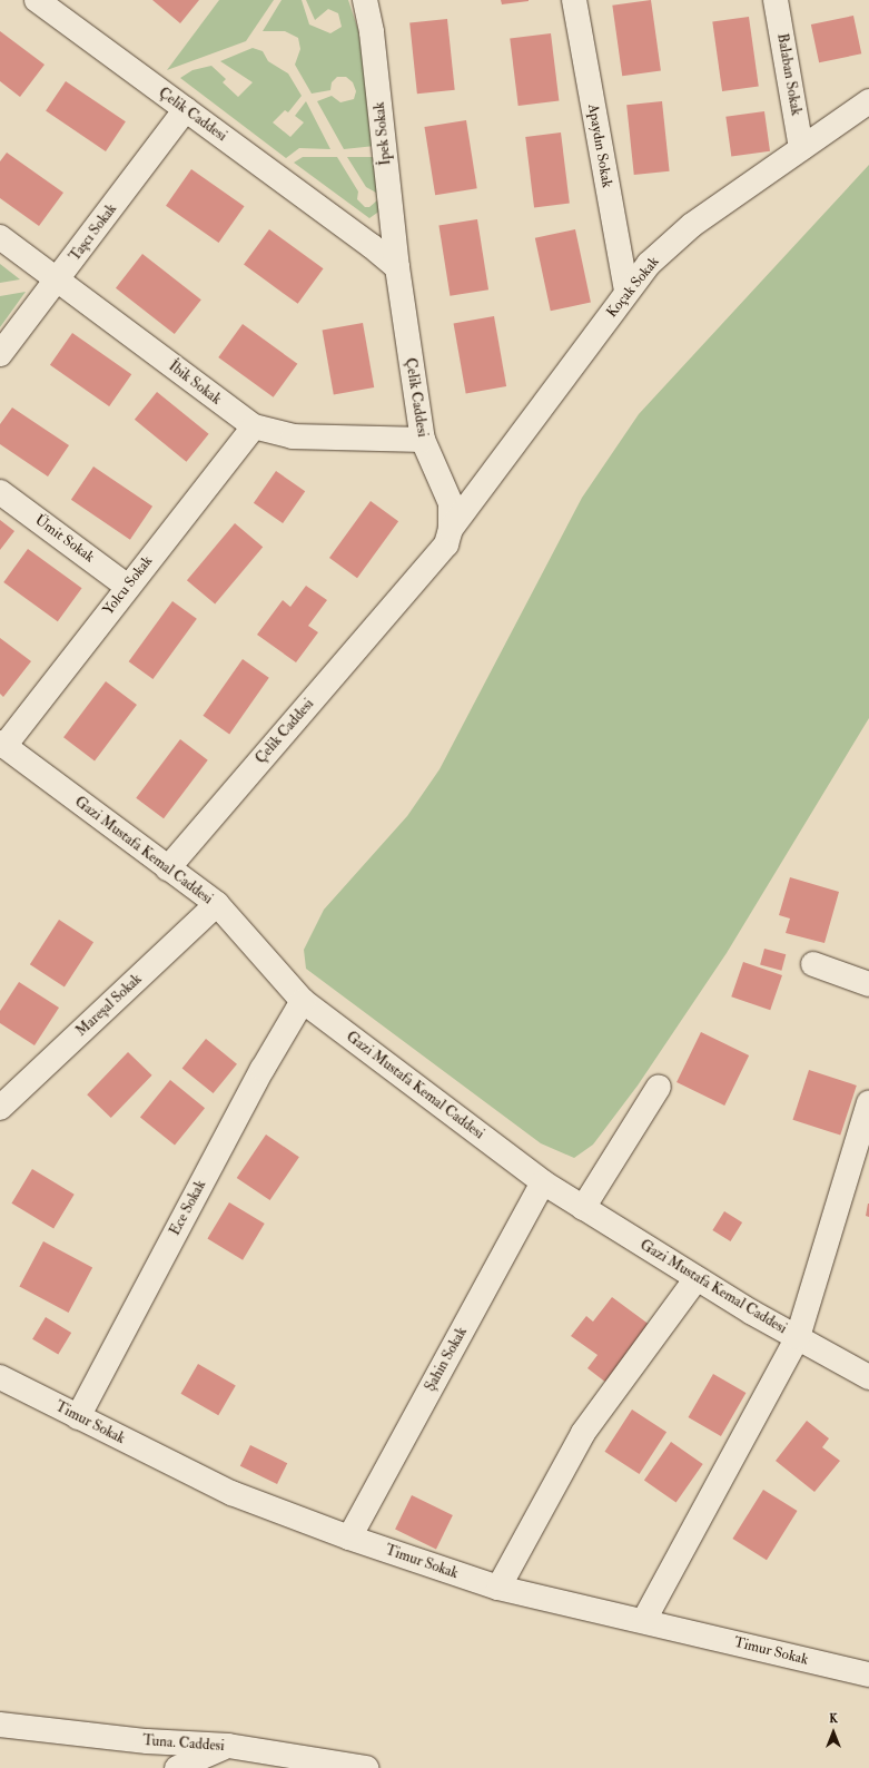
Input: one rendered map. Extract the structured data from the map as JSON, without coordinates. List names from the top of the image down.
{
  "streets": {
    "street": [
      "Balaban Sokak",
      "Çelik Caddesi",
      "İpek Sokak",
      "Apaydın Sokak",
      "Taşcı Sokak",
      "Koçak Sokak",
      "İbik Sokak",
      "Ümit Sokak",
      "Yolcu Sokak",
      "Gazi Mustafa Kemal Caddesi",
      "Mareşal Sokak",
      "Ece Sokak",
      "Şahin Sokak",
      "Timur Sokak",
      "Tuna. Caddesi"
    ]
  },
  "crossings": [
    ["Balaban Sokak", "Koçak Sokak"],
    ["Çelik Caddesi", "İpek Sokak"],
    ["Çelik Caddesi", "Taşcı Sokak"],
    ["Çelik Caddesi", "Koçak Sokak"],
    ["Çelik Caddesi", "İbik Sokak"],
    ["Çelik Caddesi", "Gazi Mustafa Kemal Caddesi"],
    ["Apaydın Sokak", "Koçak Sokak"],
    ["Taşcı Sokak", "İbik Sokak"],
    ["İbik Sokak", "Yolcu Sokak"],
    ["Ümit Sokak", "Yolcu Sokak"],
    ["Yolcu Sokak", "Gazi Mustafa Kemal Caddesi"],
    ["Gazi Mustafa Kemal Caddesi", "Mareşal Sokak"],
    ["Gazi Mustafa Kemal Caddesi", "Ece Sokak"],
    ["Gazi Mustafa Kemal Caddesi", "Şahin Sokak"],
    ["Ece Sokak", "Timur Sokak"],
    ["Şahin Sokak", "Timur Sokak"]
  ],
  "north": "top"
}
